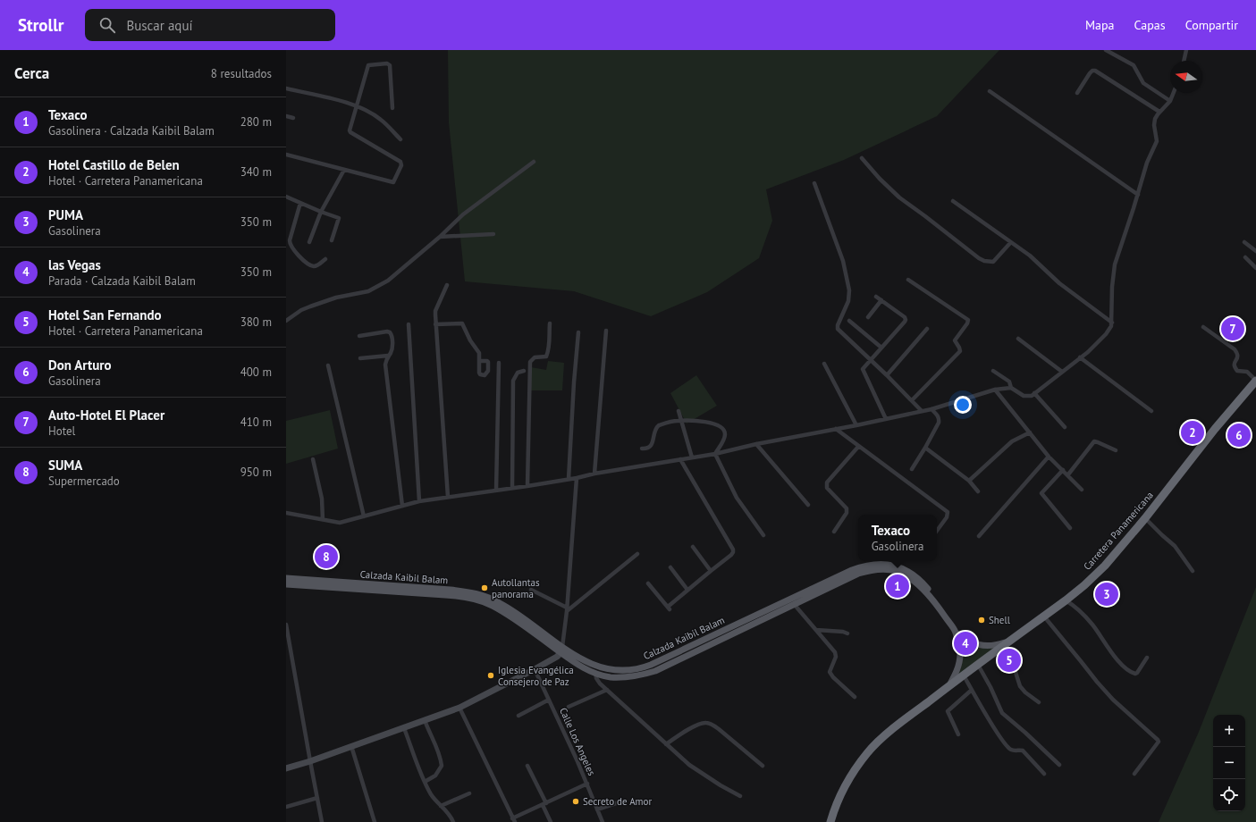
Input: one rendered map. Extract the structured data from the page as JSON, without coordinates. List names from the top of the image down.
{
  "streets": {
    "highway": ["Carretera Panamericana"],
    "main road": ["Calzada Kaibil Balam"],
    "street": ["Calle Los Angeles"]
  },
  "crossings": [
    ["Carretera Panamericana", "Calzada Kaibil Balam"]
  ],
  "places": [
    "Autollantas panorama",
    "Shell",
    "Iglesia Evangélica Consejero de Paz",
    "Secreto de Amor"
  ],
  "north": "left",
  "page": {
    "header": "Strollr",
    "search": "Buscar aquí",
    "nav": ["Mapa", "Capas", "Compartir"],
    "heading": ["Cerca", "8 resultados"],
    "list": [
      {
        "mark": "1",
        "name": "Texaco",
        "note": "Gasolinera · Calzada Kaibil Balam",
        "value": "280 m"
      },
      {
        "mark": "2",
        "name": "Hotel Castillo de Belen",
        "note": "Hotel · Carretera Panamericana",
        "value": "340 m"
      },
      {
        "mark": "3",
        "name": "PUMA",
        "note": "Gasolinera",
        "value": "350 m"
      },
      {
        "mark": "4",
        "name": "las Vegas",
        "note": "Parada · Calzada Kaibil Balam",
        "value": "350 m"
      },
      {
        "mark": "5",
        "name": "Hotel San Fernando",
        "note": "Hotel · Carretera Panamericana",
        "value": "380 m"
      },
      {
        "mark": "6",
        "name": "Don Arturo",
        "note": "Gasolinera",
        "value": "400 m"
      },
      {
        "mark": "7",
        "name": "Auto-Hotel El Placer",
        "note": "Hotel",
        "value": "410 m"
      },
      {
        "mark": "8",
        "name": "SUMA",
        "note": "Supermercado",
        "value": "950 m"
      }
    ],
    "pins": [
      "7",
      "2",
      "6",
      "8",
      "1",
      "3",
      "4",
      "5"
    ],
    "popup": ["Texaco", "Gasolinera"],
    "map_buttons": ["+", "−"]
  }
}
